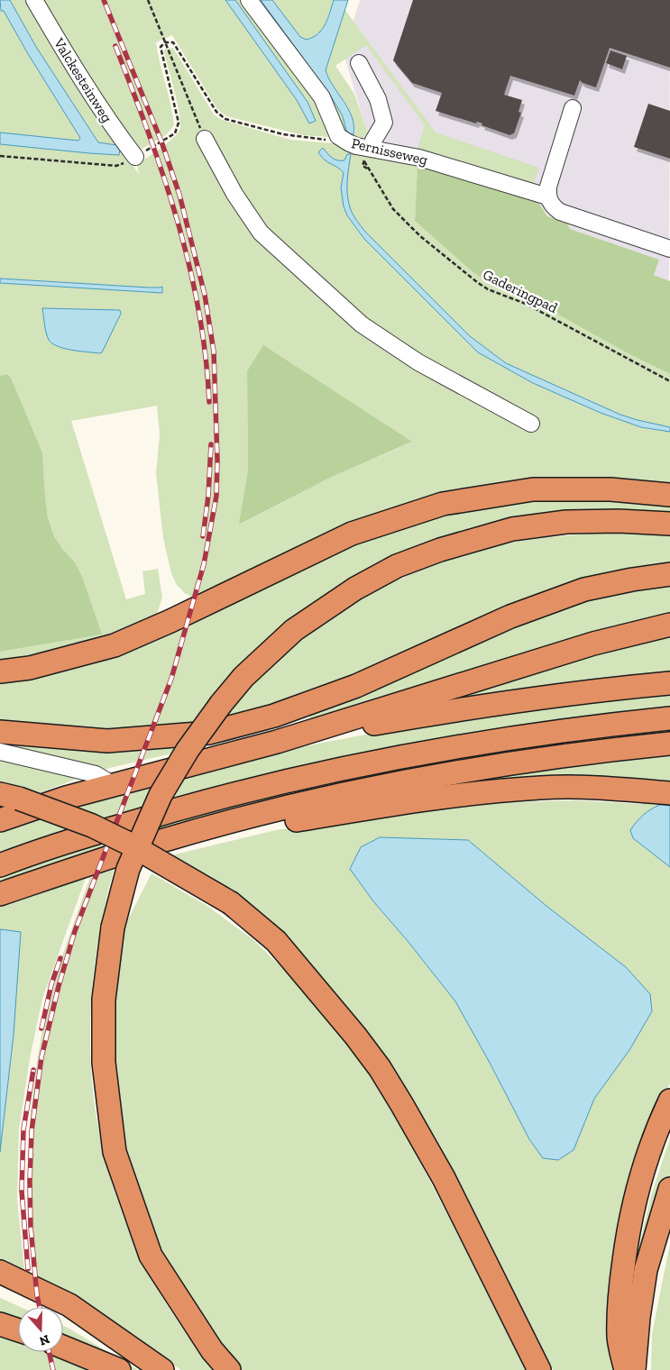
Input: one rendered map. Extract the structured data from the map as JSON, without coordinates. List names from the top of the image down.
{
  "streets": {
    "street": ["Valckesteinweg", "Pernisseweg"],
    "path": ["Gaderingpad"]
  },
  "crossings": [
    ["Pernisseweg", "Gaderingpad"]
  ],
  "north": "bottom"
}
